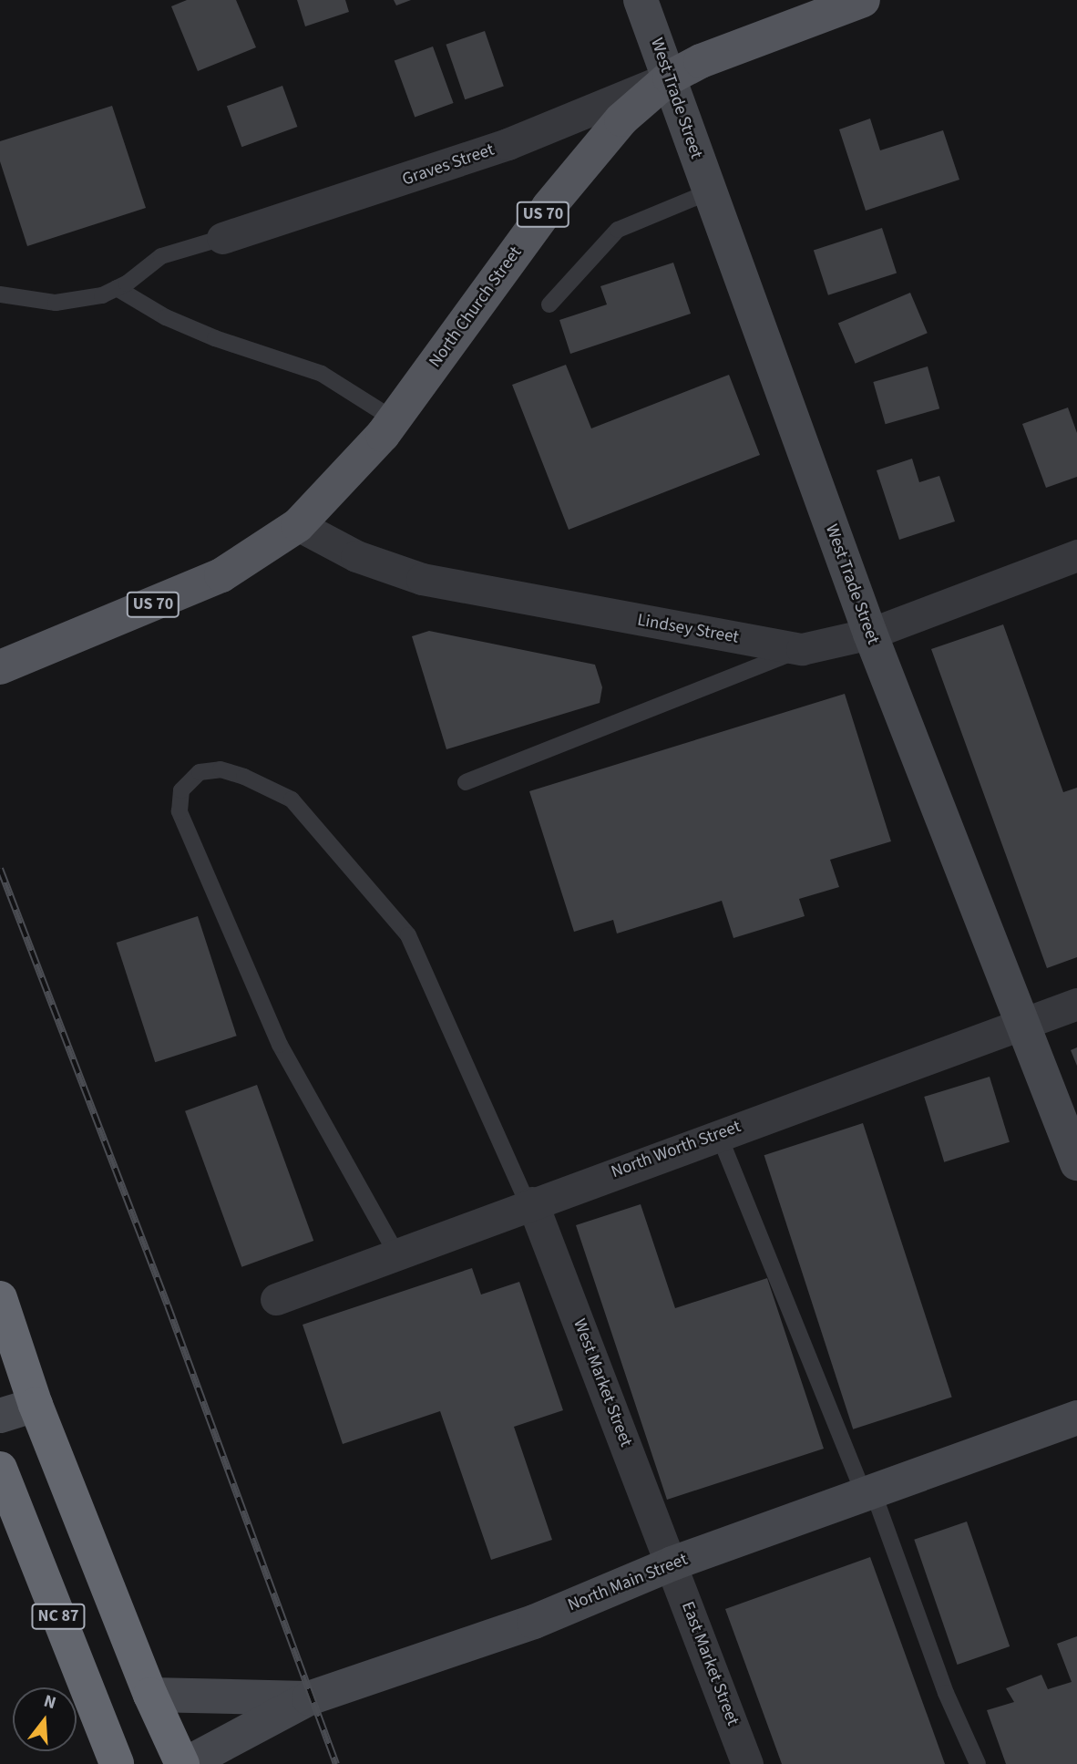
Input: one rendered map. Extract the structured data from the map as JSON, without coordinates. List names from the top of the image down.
{
  "streets": {
    "highway": ["NC 87"],
    "main road": ["US 70", "North Church Street"],
    "street": [
      "West Trade Street",
      "Graves Street",
      "Lindsey Street",
      "North Worth Street",
      "West Market Street",
      "North Main Street",
      "East Market Street"
    ]
  },
  "crossings": [
    ["West Trade Street", "Graves Street"],
    ["West Trade Street", "North Church Street"],
    ["West Trade Street", "Lindsey Street"],
    ["West Trade Street", "North Worth Street"],
    ["Graves Street", "North Church Street"],
    ["US 70", "North Church Street"],
    ["US 70", "Lindsey Street"],
    ["North Church Street", "Lindsey Street"],
    ["North Worth Street", "West Market Street"],
    ["West Market Street", "North Main Street"],
    ["West Market Street", "East Market Street"],
    ["North Main Street", "NC 87"],
    ["North Main Street", "East Market Street"]
  ],
  "north": "top"
}
